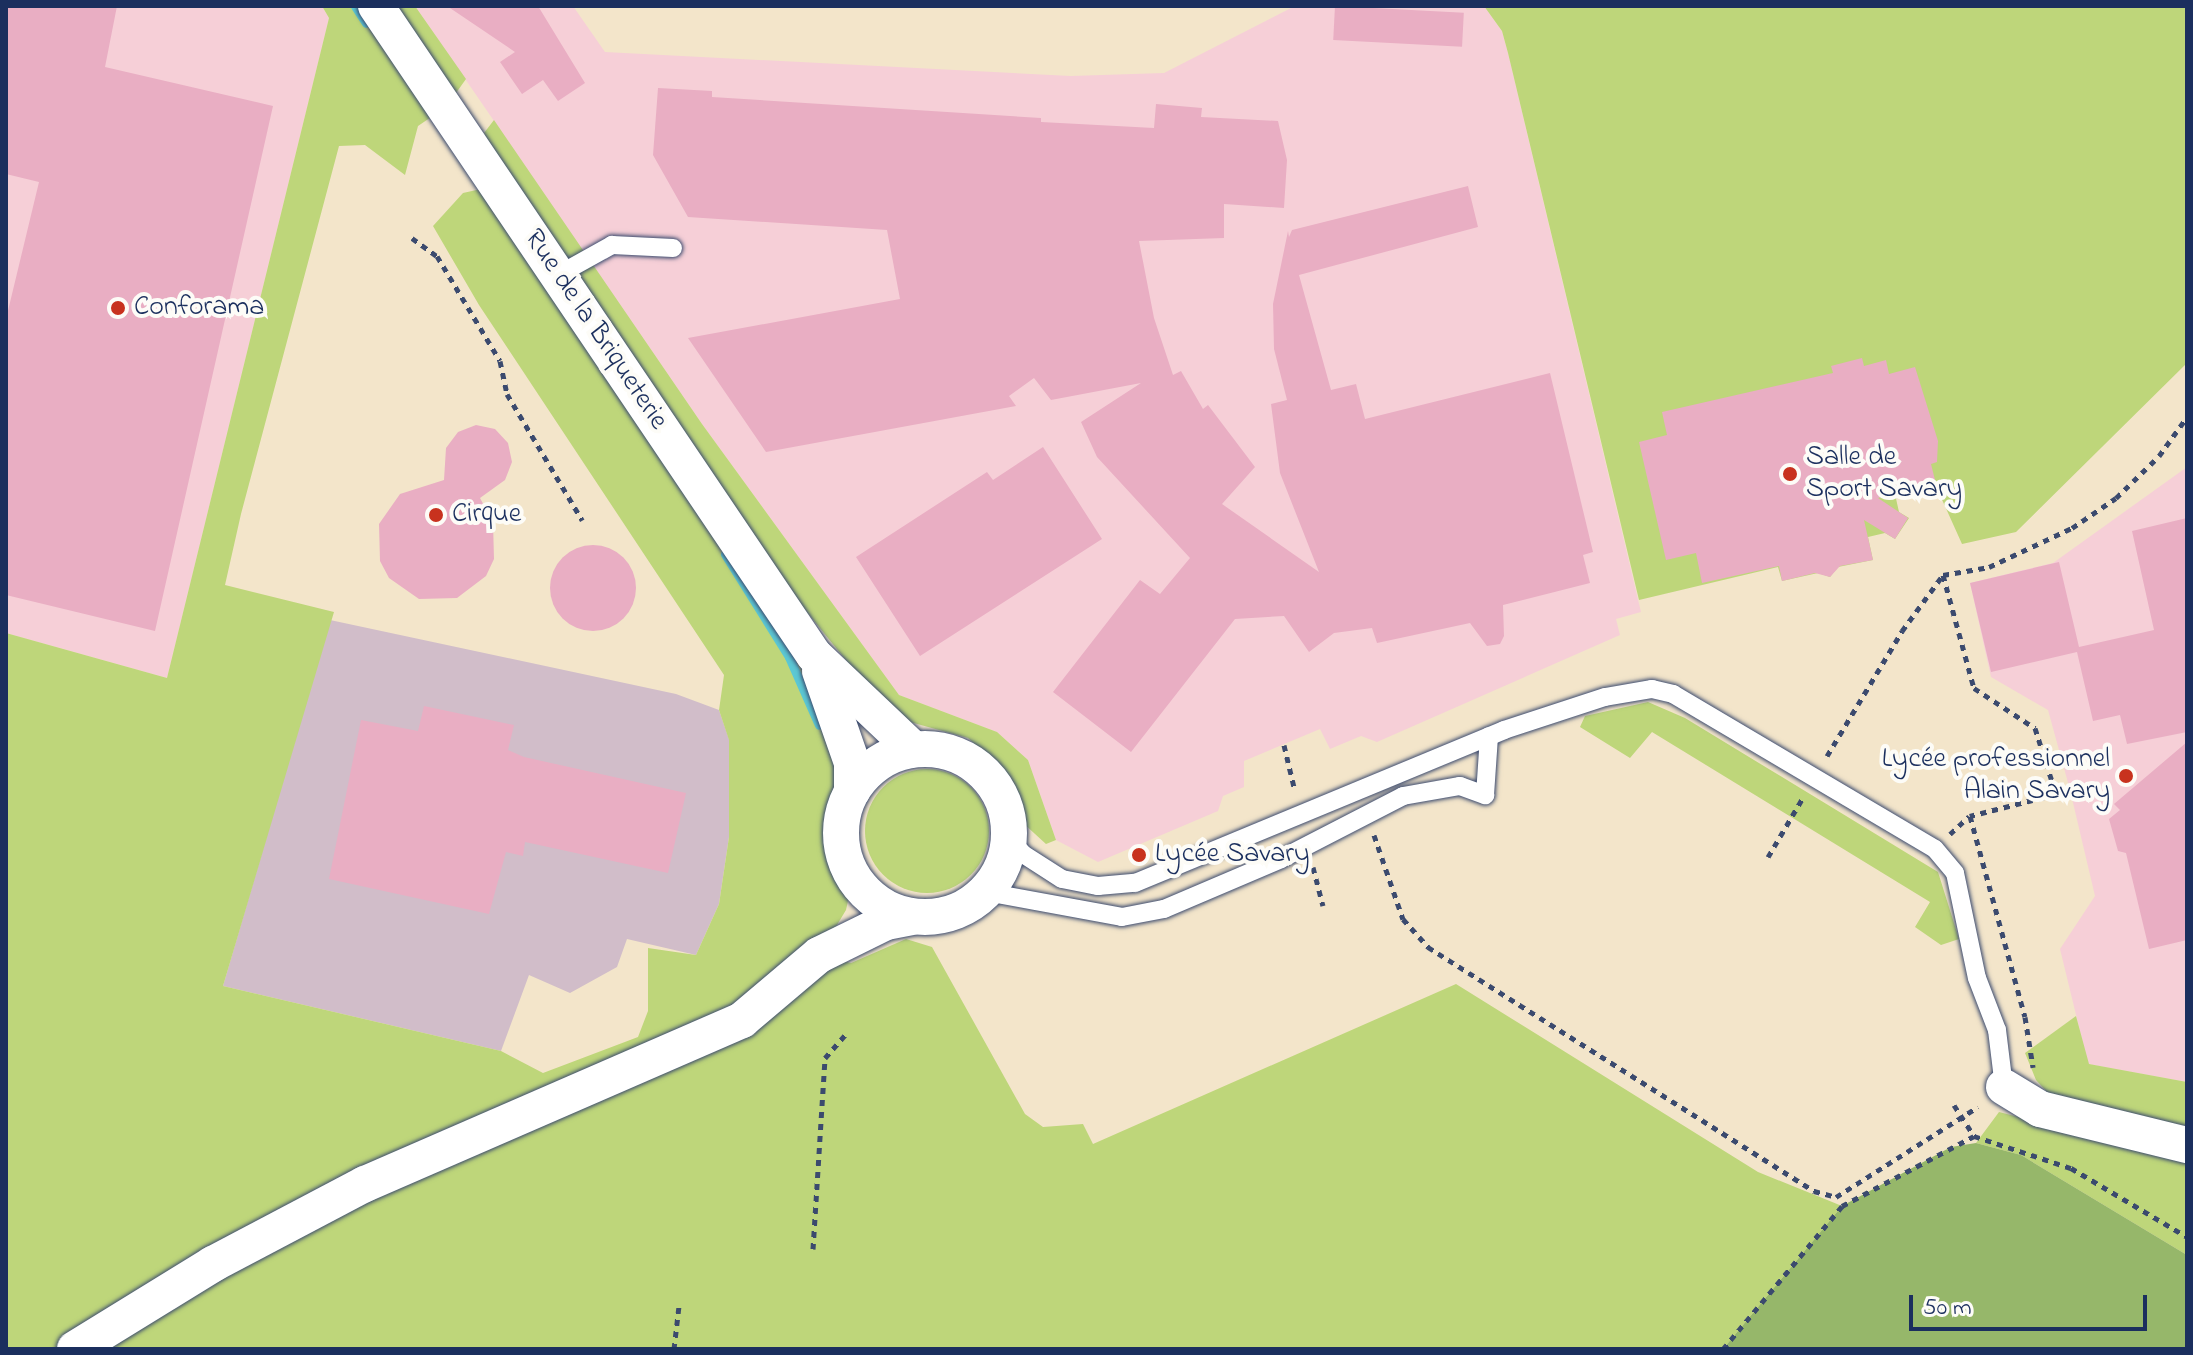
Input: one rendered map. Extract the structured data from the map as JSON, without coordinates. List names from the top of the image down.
{
  "streets": {
    "street": ["Rue de la Briqueterie"]
  },
  "places": [
    "Conforama",
    "Salle de Sport Savary",
    "Cirque",
    "Lycée professionnel Alain Savary",
    "Lycée Savary"
  ],
  "scale_bar": "50 m"
}
